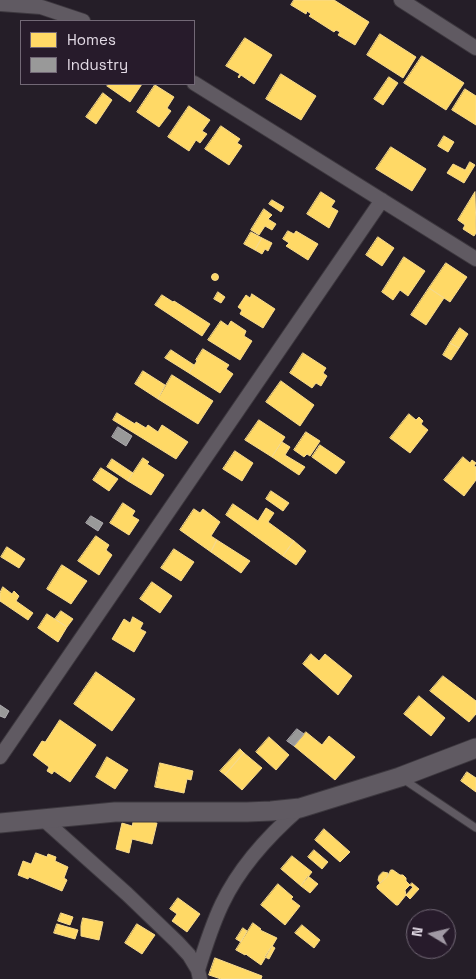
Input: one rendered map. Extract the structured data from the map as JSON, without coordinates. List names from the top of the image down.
{
  "legend": ["Homes", "Industry"],
  "north": "left"
}
